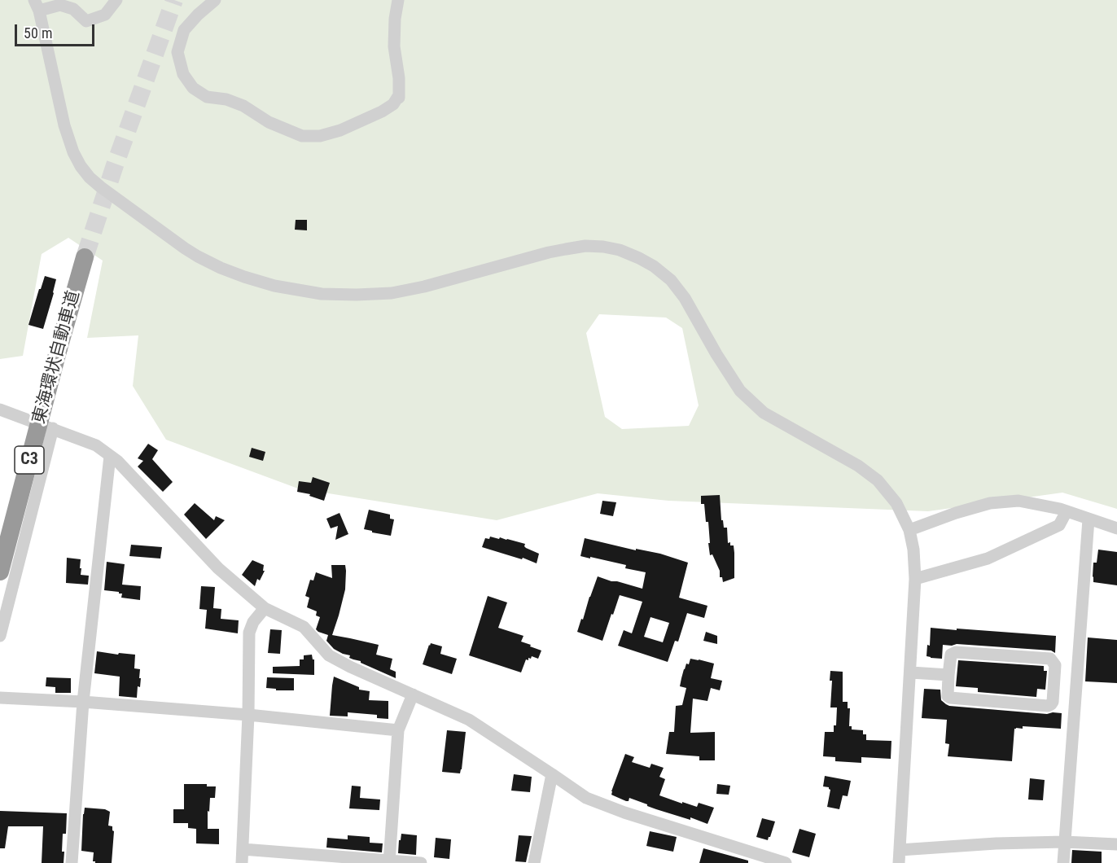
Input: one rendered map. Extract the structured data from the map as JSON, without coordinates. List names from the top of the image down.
{
  "streets": {
    "highway": ["東海環状自動車道", "C3"]
  },
  "scale_bar": "50 m"
}
